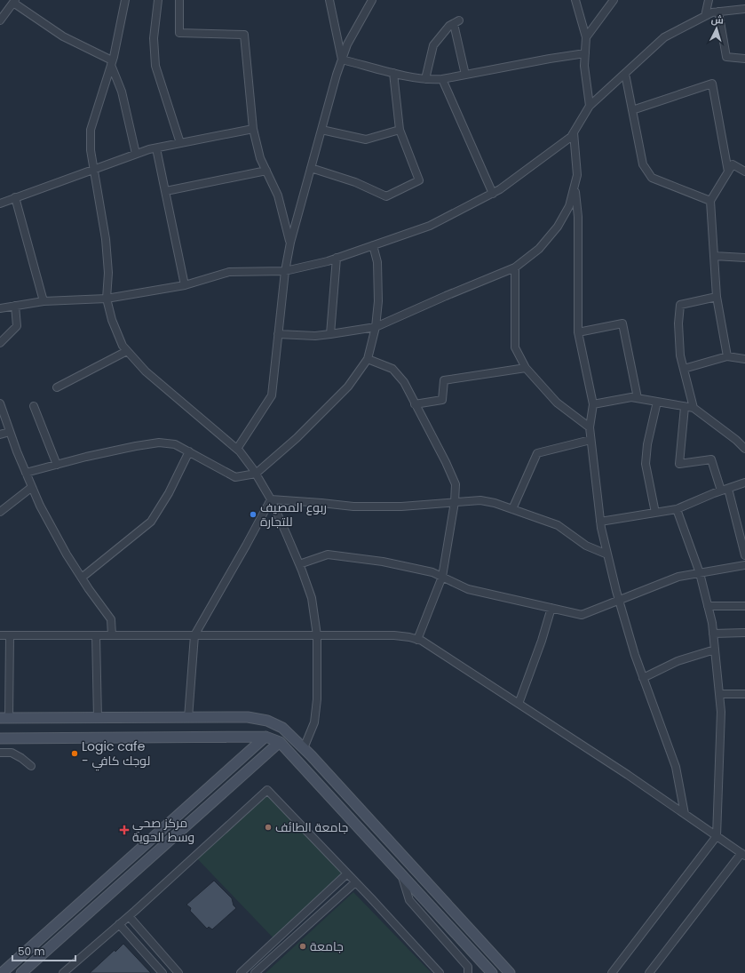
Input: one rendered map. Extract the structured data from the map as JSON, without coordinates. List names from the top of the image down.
{
  "places": {
    "other": [
      "ربوع المصيف للتجارة",
      "Logic cafe - لوجك كافي",
      "جامعة الطائف",
      "جامعة"
    ],
    "health": ["مركز صحي وسط الحوية"]
  },
  "scale_bar": "50 m",
  "north": "top"
}
